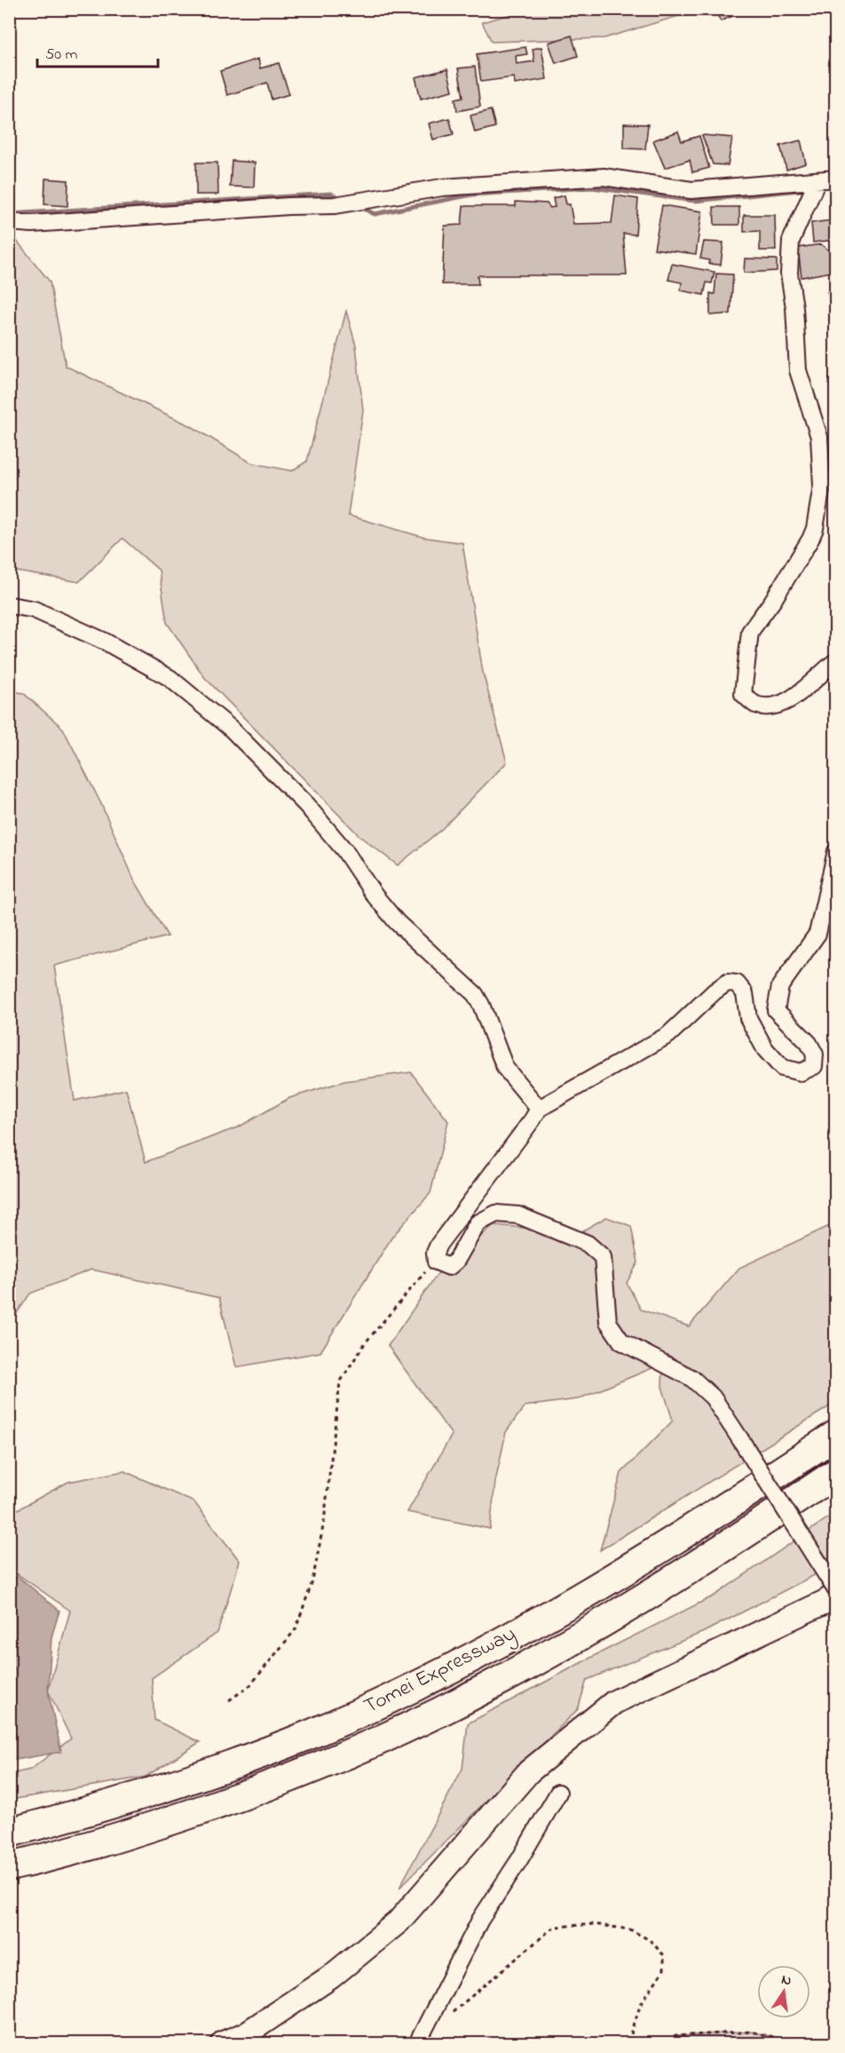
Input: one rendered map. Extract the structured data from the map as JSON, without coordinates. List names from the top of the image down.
{
  "streets": {
    "highway": ["Tomei Expressway"]
  },
  "scale_bar": "50 m",
  "north": "top"
}
